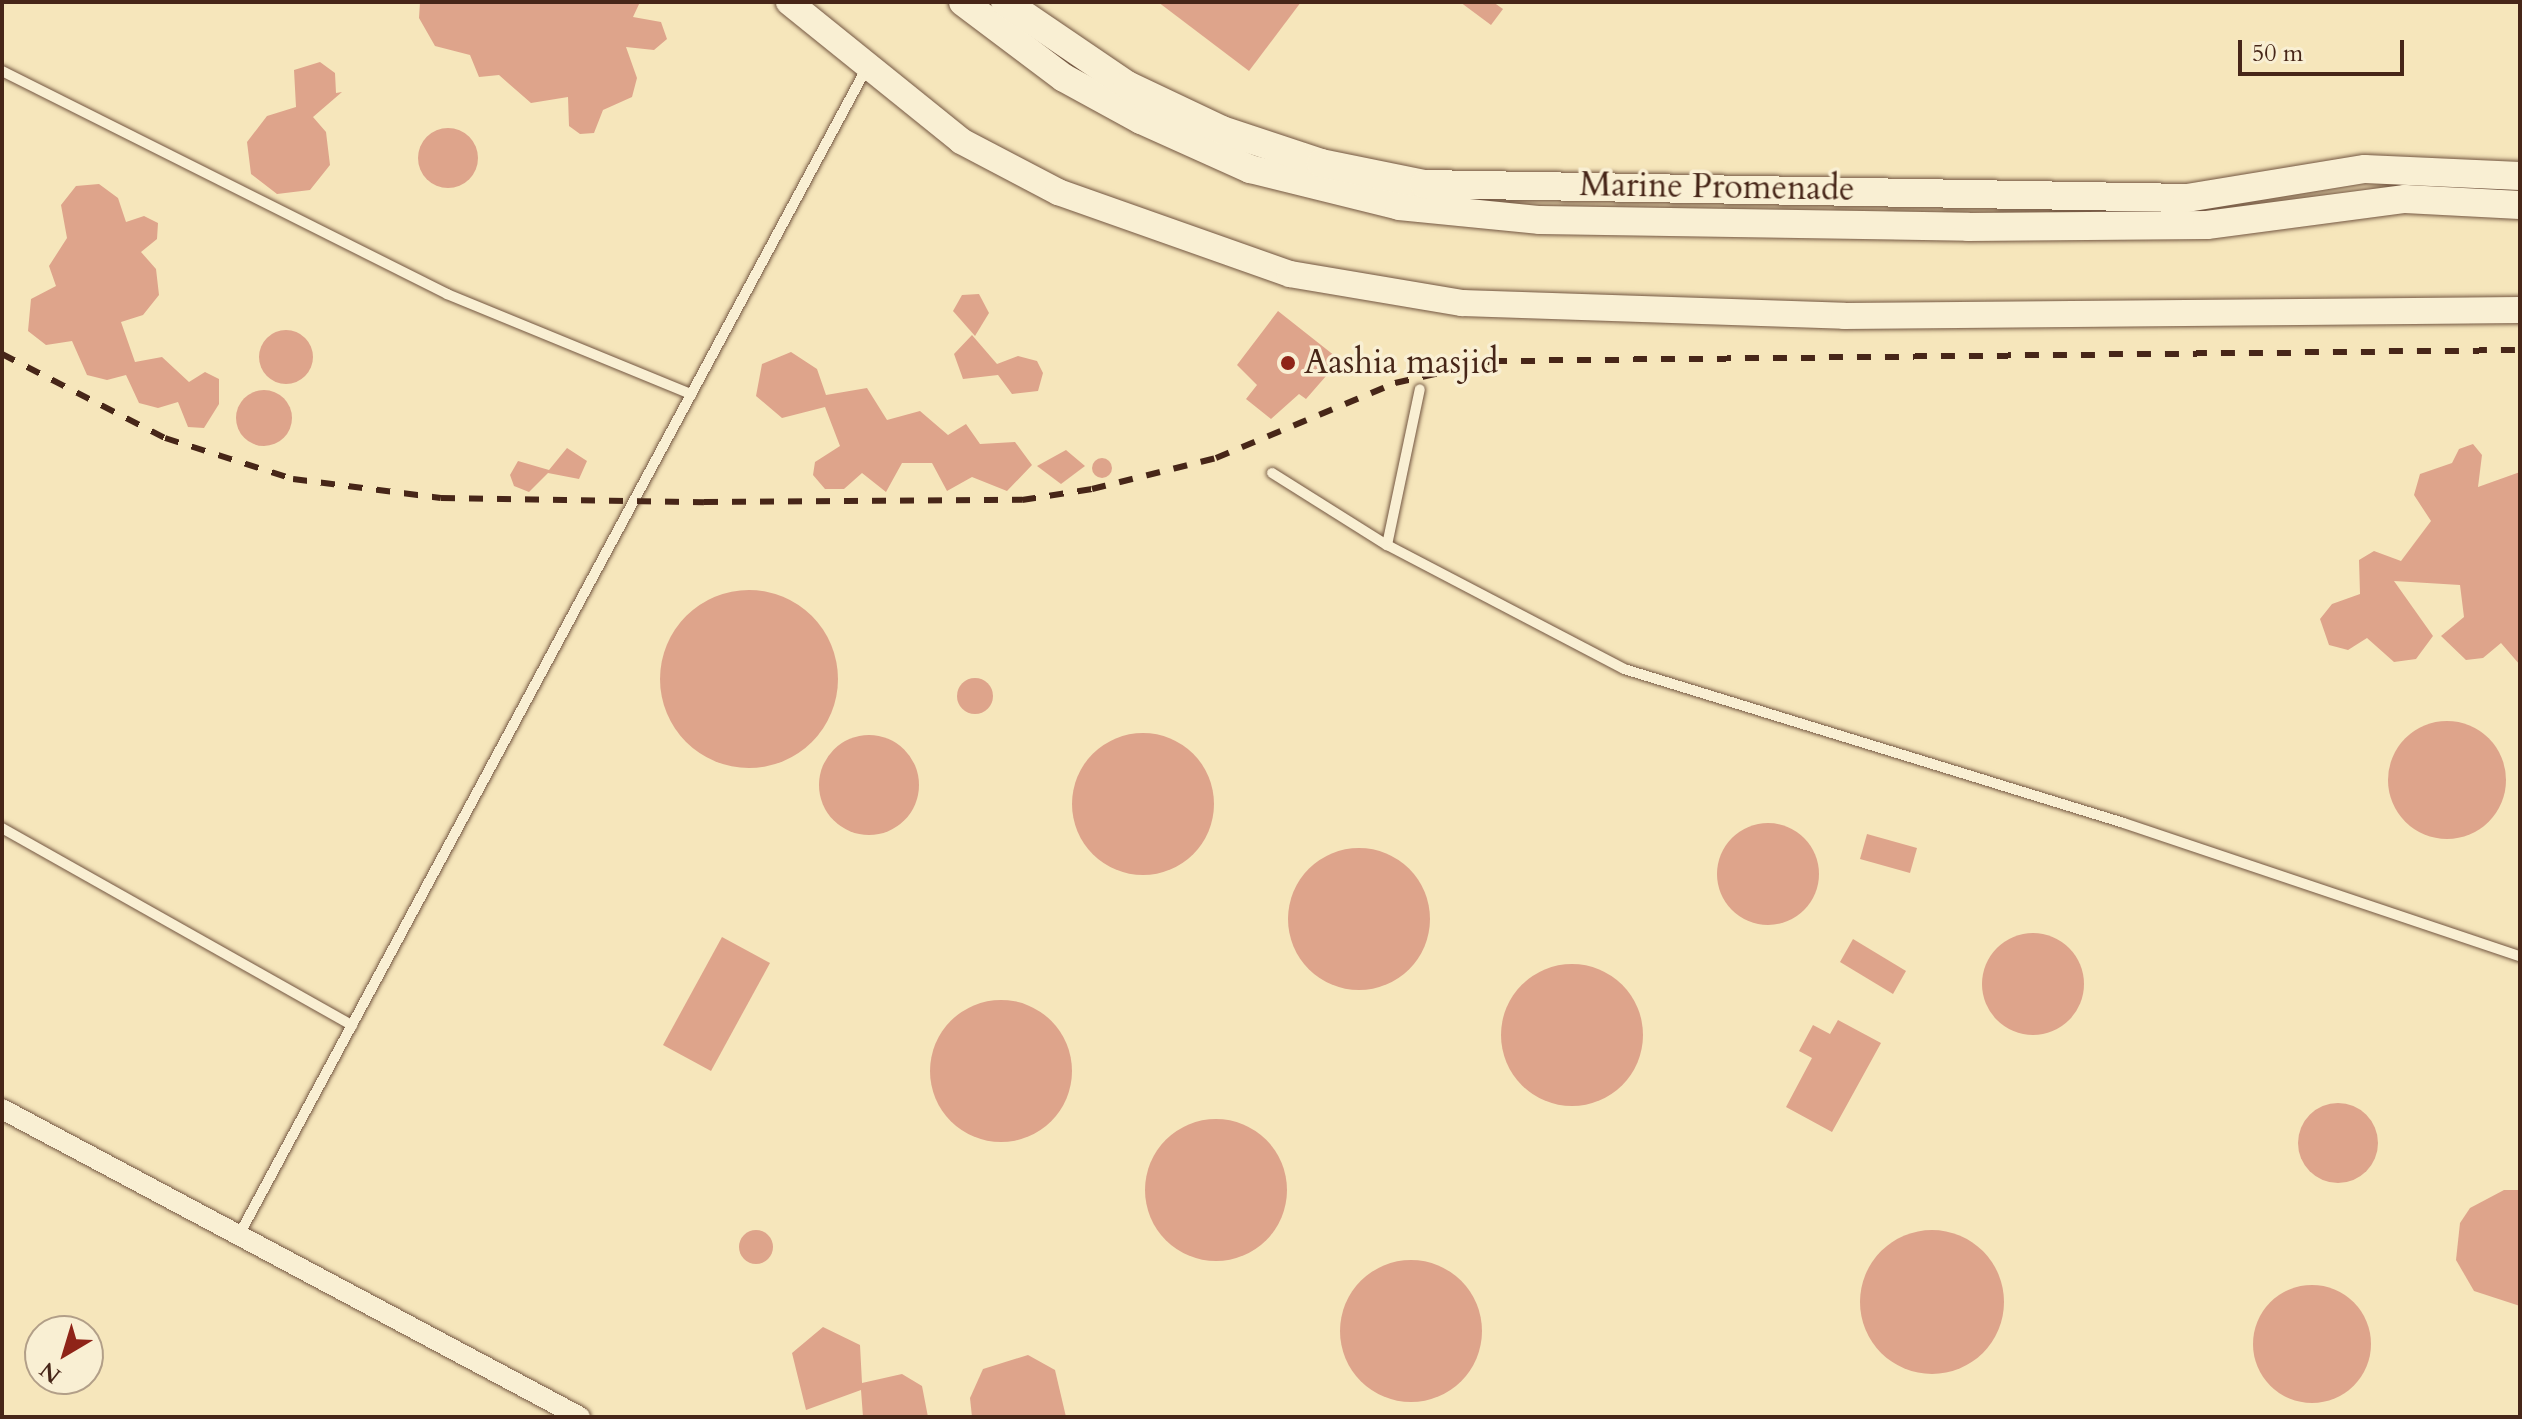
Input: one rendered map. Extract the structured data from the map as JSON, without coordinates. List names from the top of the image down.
{
  "streets": {
    "main road": ["Marine Promenade"]
  },
  "places": ["Aashia masjid"],
  "scale_bar": "50 m",
  "north": "bottom left"
}
